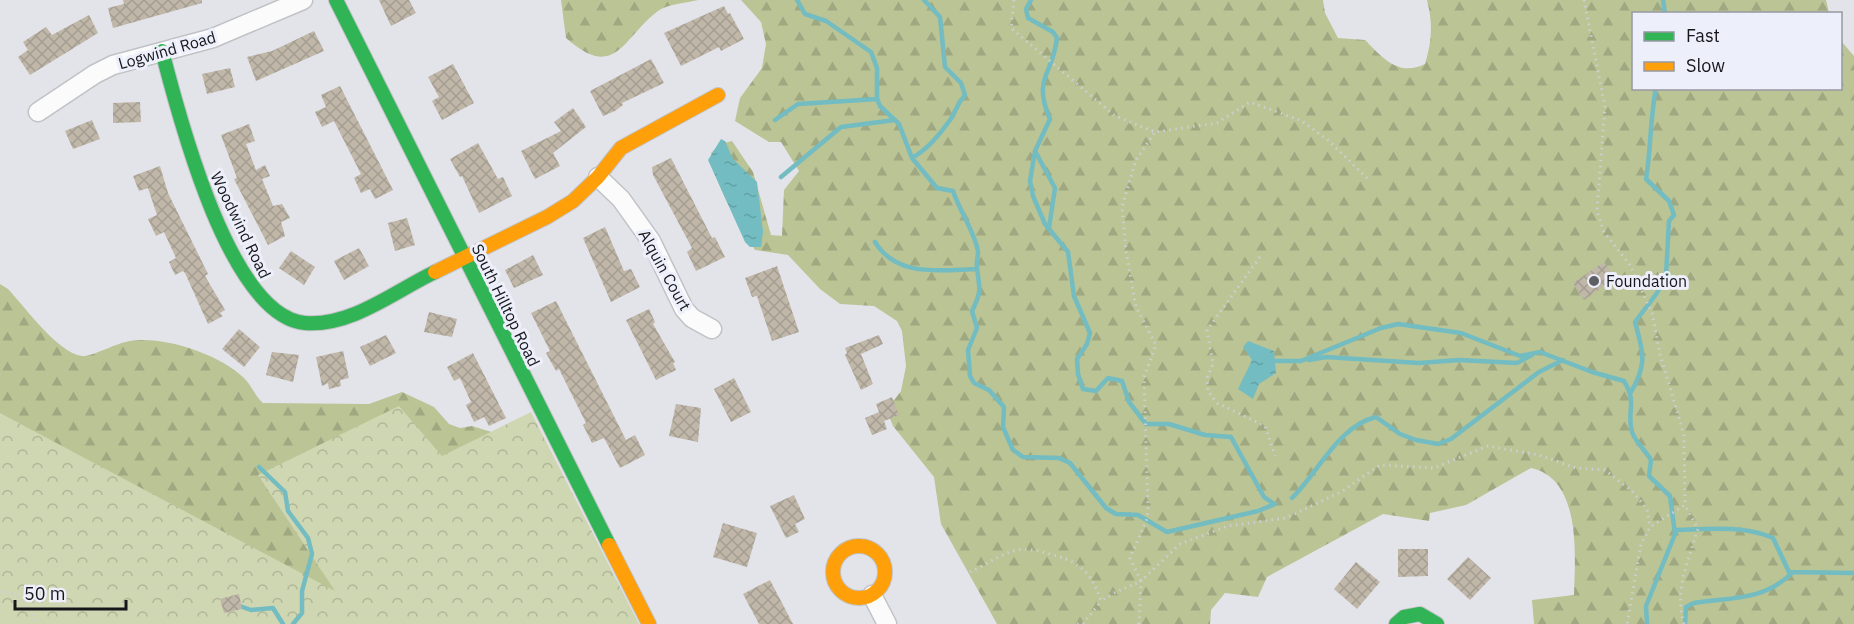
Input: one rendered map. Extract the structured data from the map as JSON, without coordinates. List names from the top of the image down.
{
  "streets": {
    "street": [
      "Logwind Road",
      "Woodwind Road",
      "Alquin Court",
      "South Hilltop Road"
    ]
  },
  "crossings": [
    ["Logwind Road", "Woodwind Road"],
    ["Woodwind Road", "Alquin Court"],
    ["Woodwind Road", "South Hilltop Road"]
  ],
  "places": ["Foundation"],
  "legend": ["Fast", "Slow"],
  "scale_bar": "50 m"
}
